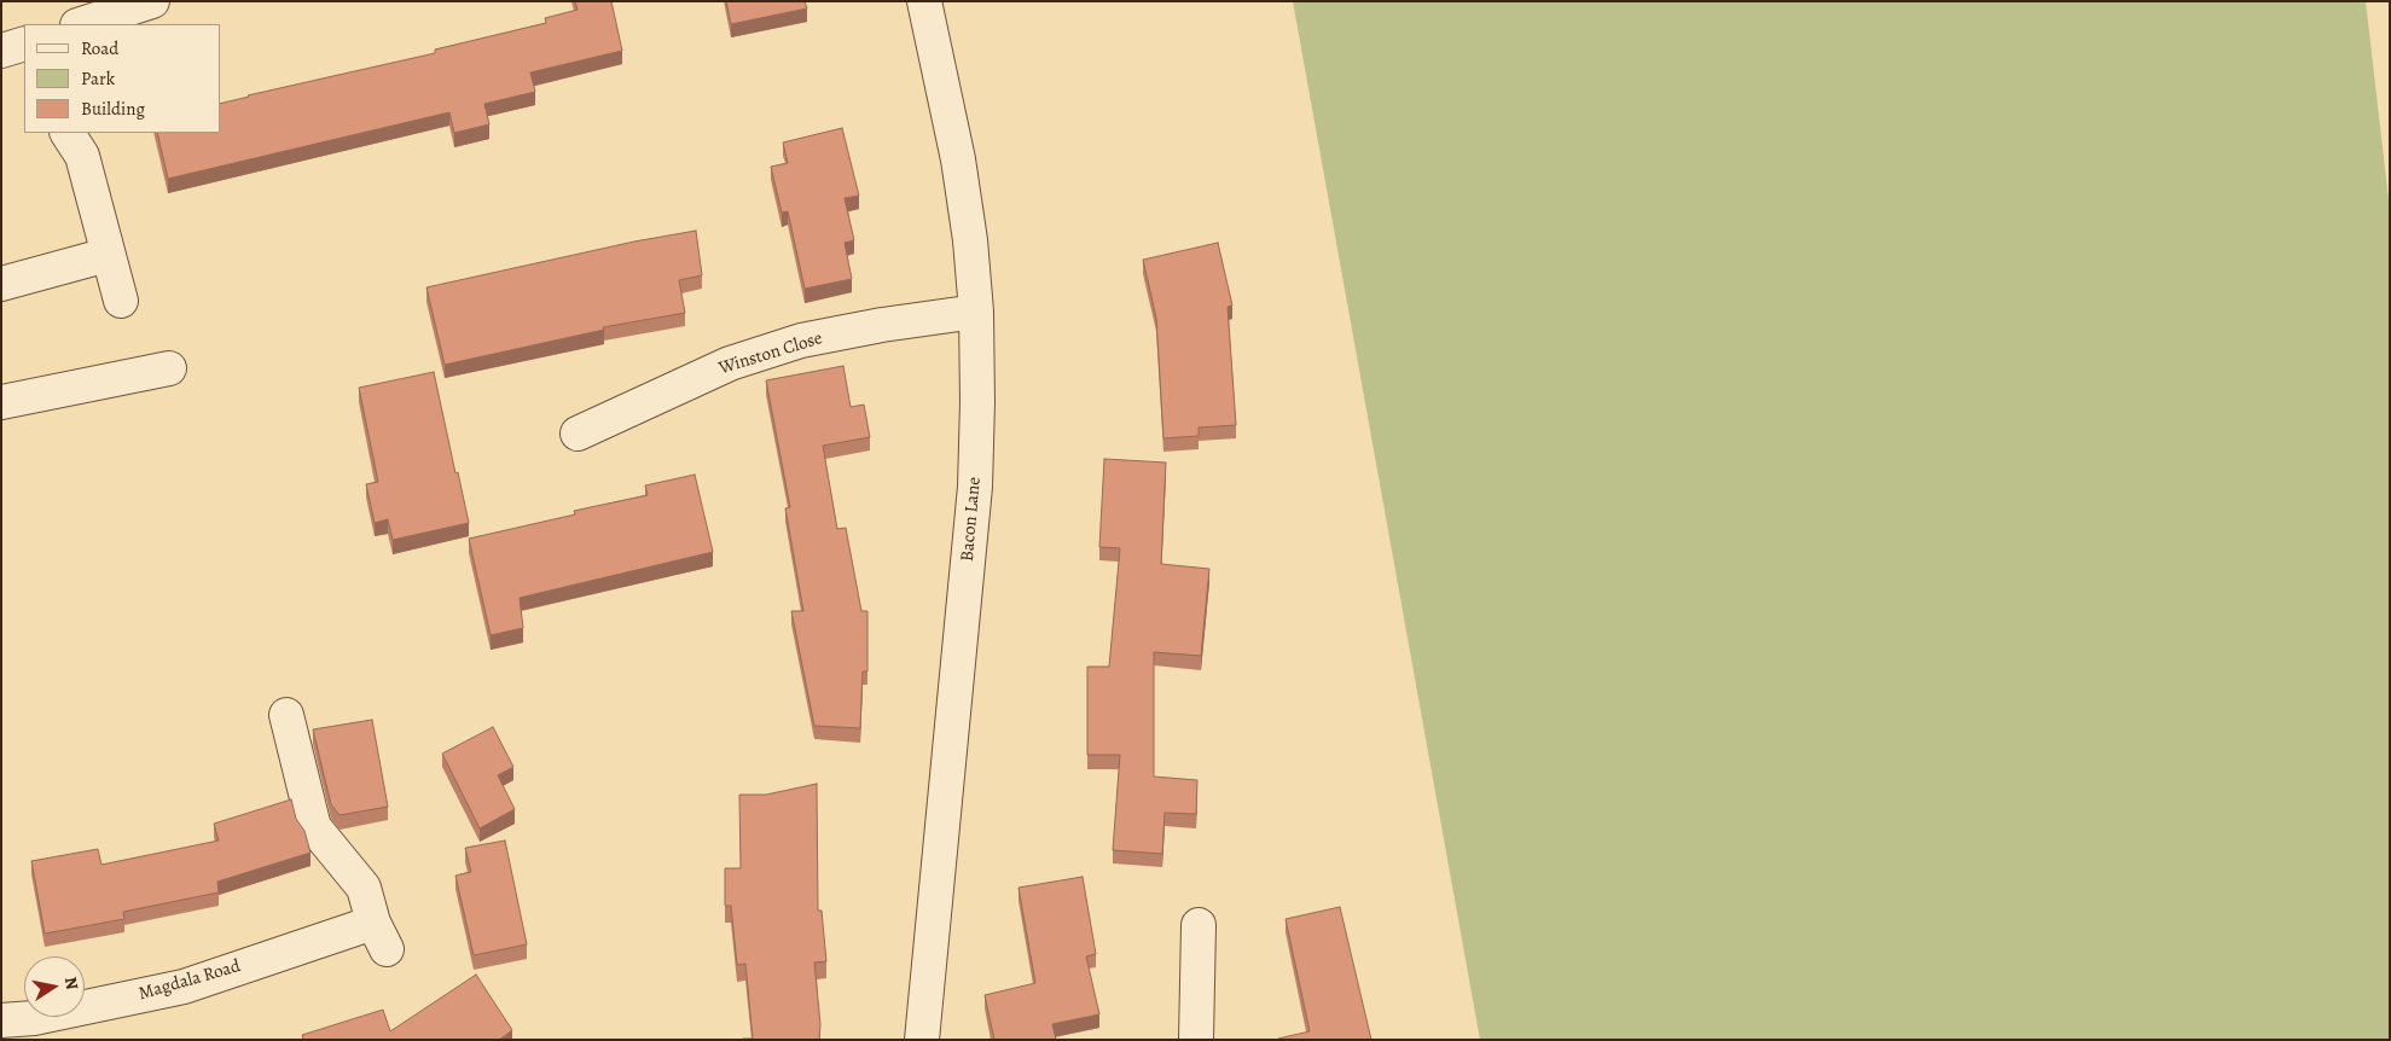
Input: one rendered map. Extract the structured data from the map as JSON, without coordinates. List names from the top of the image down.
{
  "streets": {
    "street": ["Winston Close", "Bacon Lane", "Magdala Road"]
  },
  "crossings": [
    ["Winston Close", "Bacon Lane"]
  ],
  "legend": ["Road", "Park", "Building"],
  "north": "right"
}
